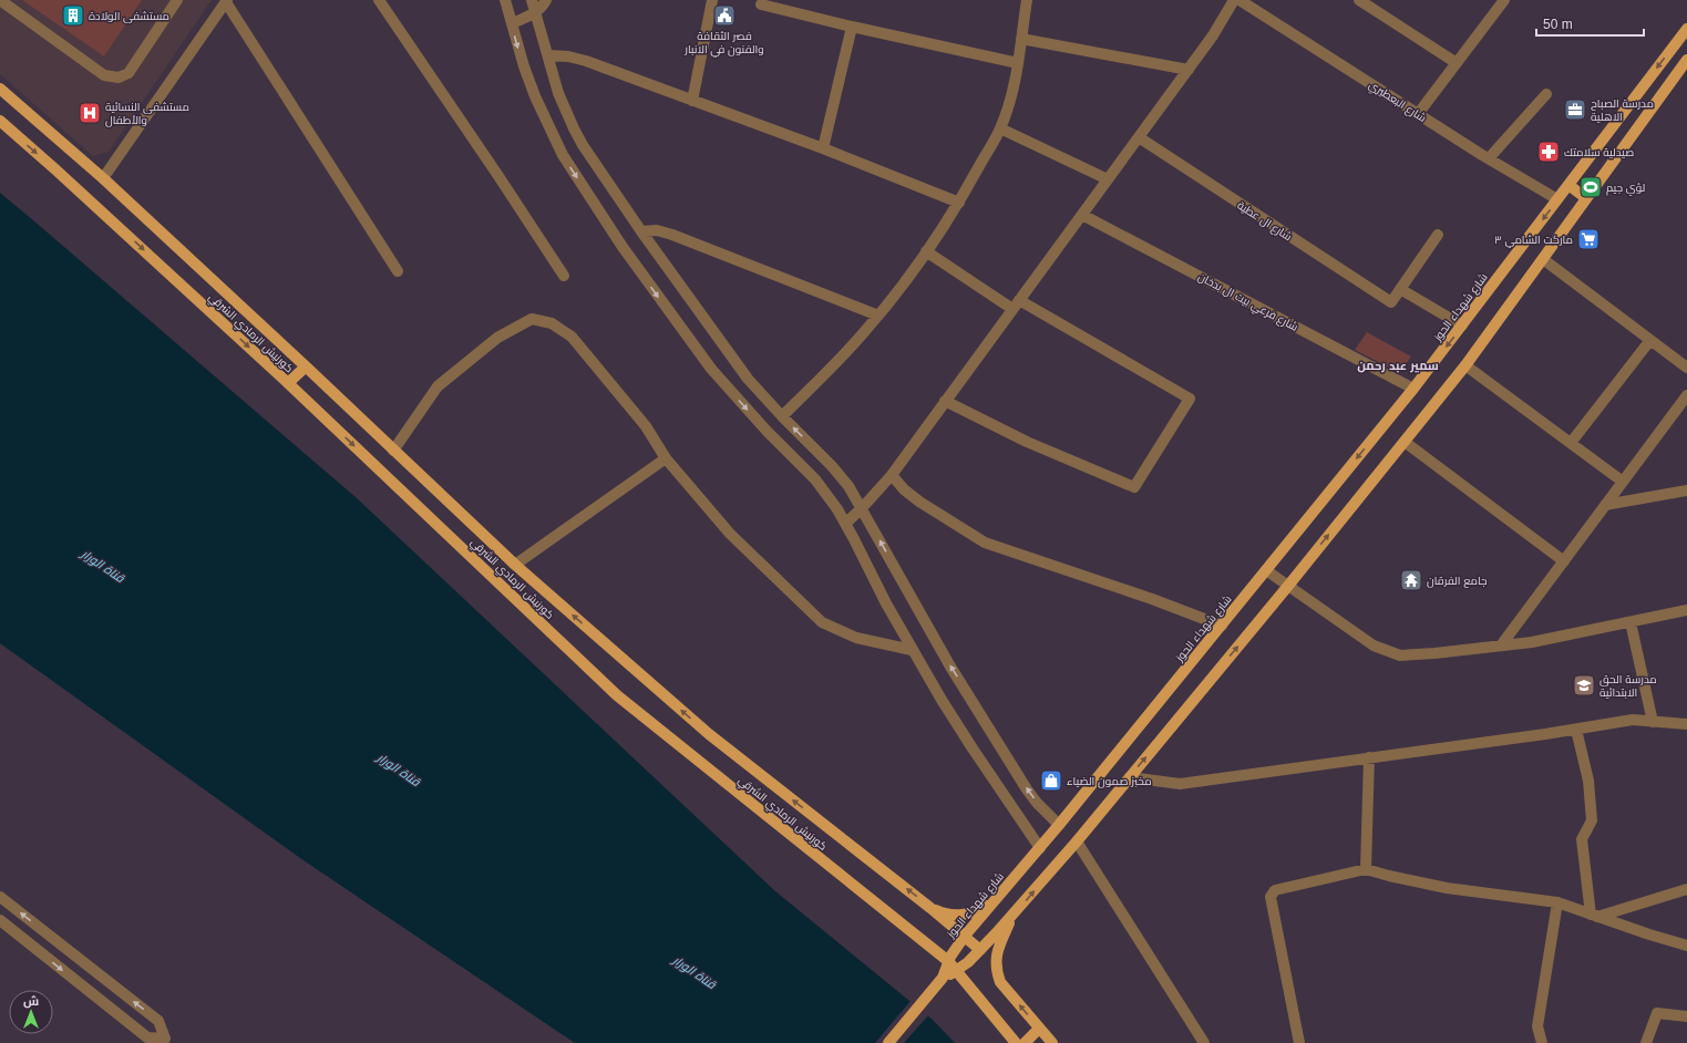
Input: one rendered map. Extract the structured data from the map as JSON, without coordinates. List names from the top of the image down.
{
  "streets": {
    "main road": ["شارع شهداء الحوز", "كورنيش الرمادي الشرقي"],
    "street": ["شارع البعطيري", "شارع ال عطية", "شارع فرعي بيت ال بدخان"]
  },
  "crossings": [
    ["شارع البعطيري", "شارع شهداء الحوز"],
    ["شارع فرعي بيت ال بدخان", "شارع شهداء الحوز"],
    ["شارع شهداء الحوز", "كورنيش الرمادي الشرقي"]
  ],
  "districts": ["سمير عبد رحمن"],
  "water": ["قناة الورار"],
  "places": {
    "building": ["مستشفى الولادة"],
    "public building": ["فصر الثقافة والفنون في الانبار"],
    "office": ["مدرسة الصباح الاهلية"],
    "hospital": ["مستشفى النسائية والأطفال"],
    "pharmacy": ["صيدلية سلامتك"],
    "sports": ["لؤي جيم"],
    "supermarket": ["ماركت الشامي ٣"],
    "temple": ["جامع الفرقان"],
    "school or university": ["مدرسة الحق الابتدائية"],
    "shop": ["مخبز صمون الضياء"]
  },
  "scale_bar": "50 m",
  "north": "top"
}
